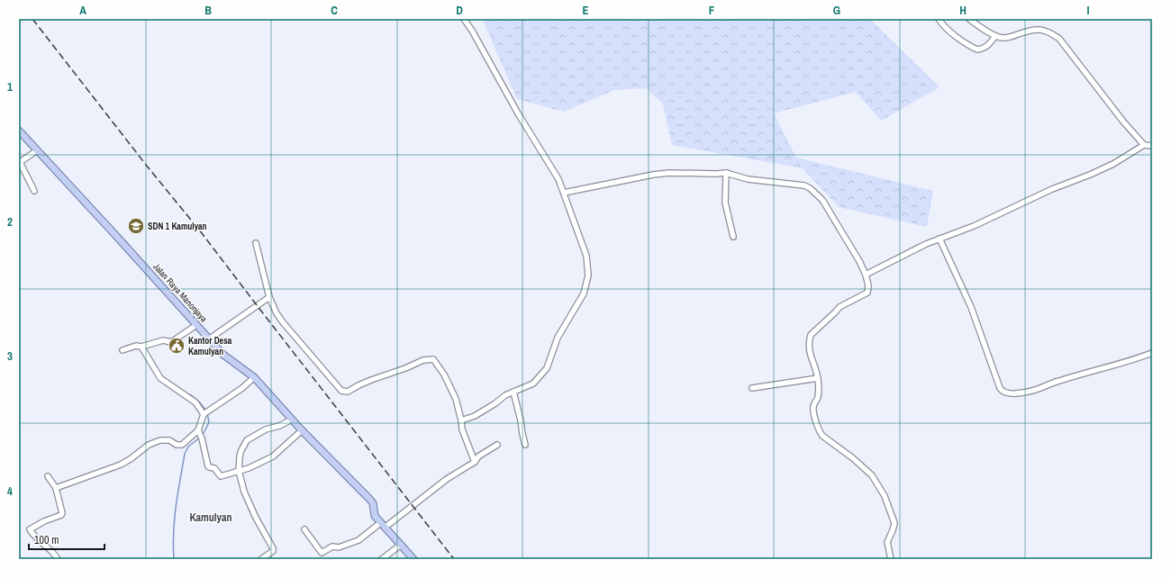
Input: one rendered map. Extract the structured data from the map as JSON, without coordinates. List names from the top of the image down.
{
  "streets": {
    "main road": ["Jalan Raya Manonjaya"]
  },
  "districts": ["Kamulyan"],
  "places": {
    "school or university": ["SDN 1 Kamulyan"],
    "public building": ["Kantor Desa Kamulyan"]
  },
  "scale_bar": "100 m",
  "grid": {
    "columns": [
      "A",
      "B",
      "C",
      "D",
      "E",
      "F",
      "G",
      "H",
      "I"
    ],
    "rows": [
      "1",
      "2",
      "3",
      "4"
    ]
  }
}
